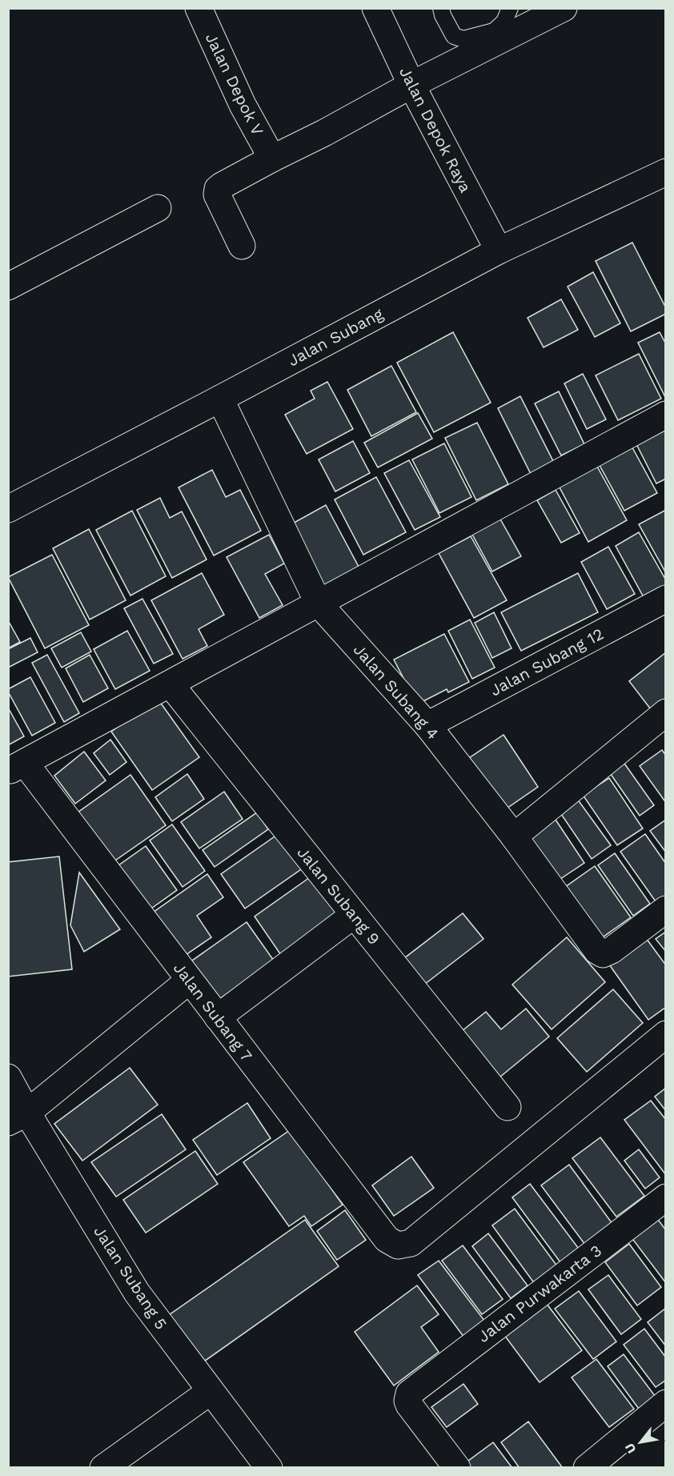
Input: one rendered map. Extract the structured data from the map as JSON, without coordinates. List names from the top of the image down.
{
  "streets": {
    "street": [
      "Jalan Depok V",
      "Jalan Depok Raya",
      "Jalan Subang",
      "Jalan Subang 12",
      "Jalan Subang 4",
      "Jalan Subang 9",
      "Jalan Subang 7",
      "Jalan Subang 5",
      "Jalan Purwakarta 3"
    ]
  },
  "crossings": [
    ["Jalan Depok Raya", "Jalan Subang"],
    ["Jalan Subang", "Jalan Subang 4"],
    ["Jalan Subang 12", "Jalan Subang 4"]
  ],
  "north": "bottom left"
}
